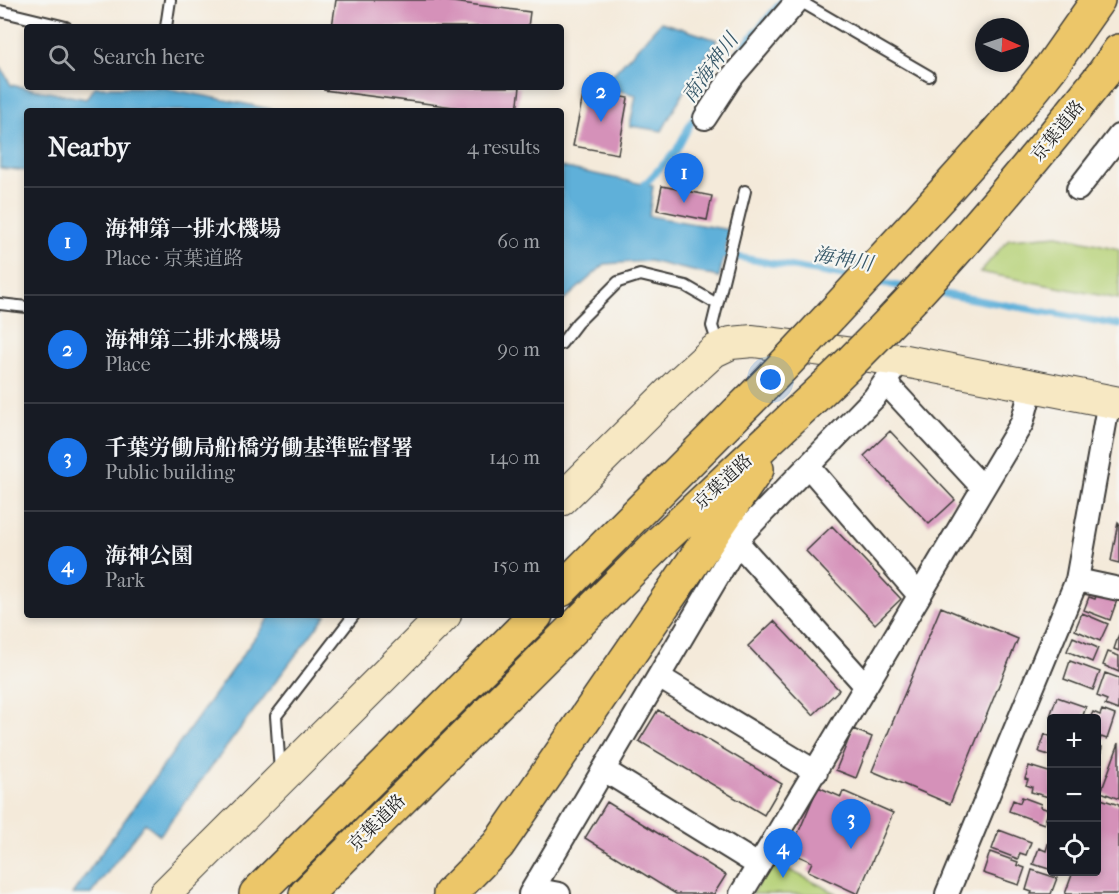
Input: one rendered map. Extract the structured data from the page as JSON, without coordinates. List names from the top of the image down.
{
  "streets": {
    "highway": ["京葉道路"]
  },
  "water": ["南海神川", "海神川"],
  "north": "right",
  "page": {
    "search": "Search here",
    "pins": [
      "2",
      "1",
      "3",
      "4"
    ],
    "heading": ["Nearby", "4 results"],
    "list": [
      {
        "mark": "1",
        "name": "海神第一排水機場",
        "note": "Place · 京葉道路",
        "value": "60 m"
      },
      {
        "mark": "2",
        "name": "海神第二排水機場",
        "note": "Place",
        "value": "90 m"
      },
      {
        "mark": "3",
        "name": "千葉労働局船橋労働基準監督署",
        "note": "Public building",
        "value": "140 m"
      },
      {
        "mark": "4",
        "name": "海神公園",
        "note": "Park",
        "value": "150 m"
      }
    ],
    "map_buttons": ["+", "−"]
  }
}
